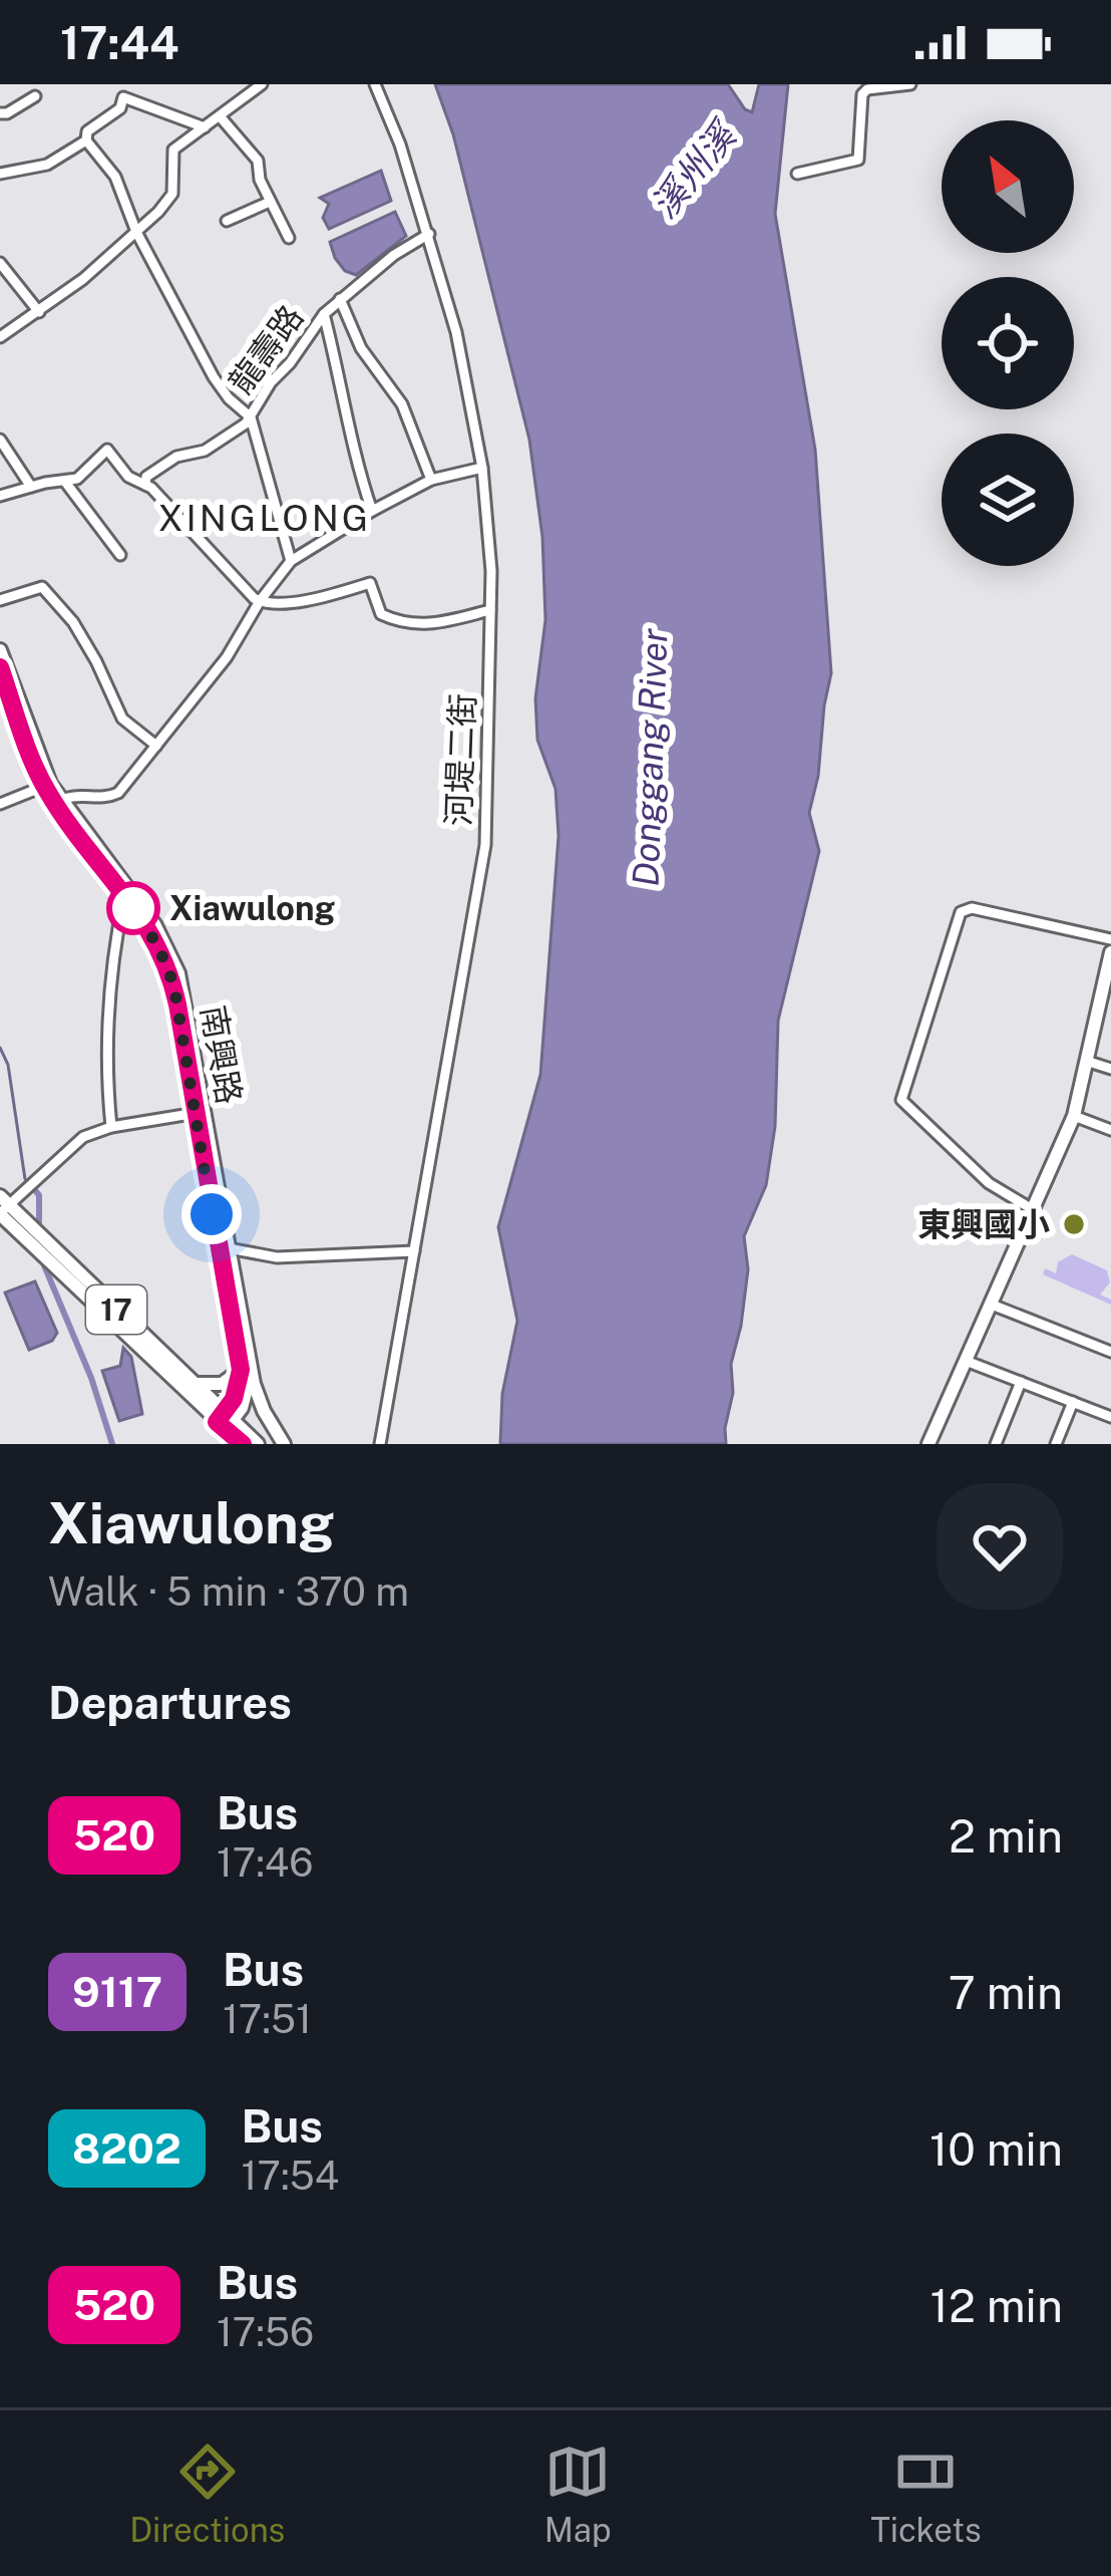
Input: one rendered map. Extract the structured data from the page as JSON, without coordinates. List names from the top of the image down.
{
  "streets": {
    "main road": ["南興路", "17"],
    "street": ["龍壽路", "河堤二街"]
  },
  "crossings": [
    ["龍壽路", "河堤二街"]
  ],
  "districts": ["XINGLONG"],
  "water": ["溪州溪", "Donggang River"],
  "places": ["Xiawulong", "東興國小"],
  "lines": ["bus line 520"],
  "north": "top left",
  "page": {
    "status": "17:44",
    "heading": [
      ["Xiawulong", "Walk · 5 min · 370 m"],
      "Departures"
    ],
    "list": [
      {
        "mark": "520",
        "name": "Bus",
        "note": "17:46",
        "value": "2 min"
      },
      {
        "mark": "9117",
        "name": "Bus",
        "note": "17:51",
        "value": "7 min"
      },
      {
        "mark": "8202",
        "name": "Bus",
        "note": "17:54",
        "value": "10 min"
      },
      {
        "mark": "520",
        "name": "Bus",
        "note": "17:56",
        "value": "12 min"
      }
    ],
    "tabs": ["Directions", "Map", "Tickets"]
  }
}
